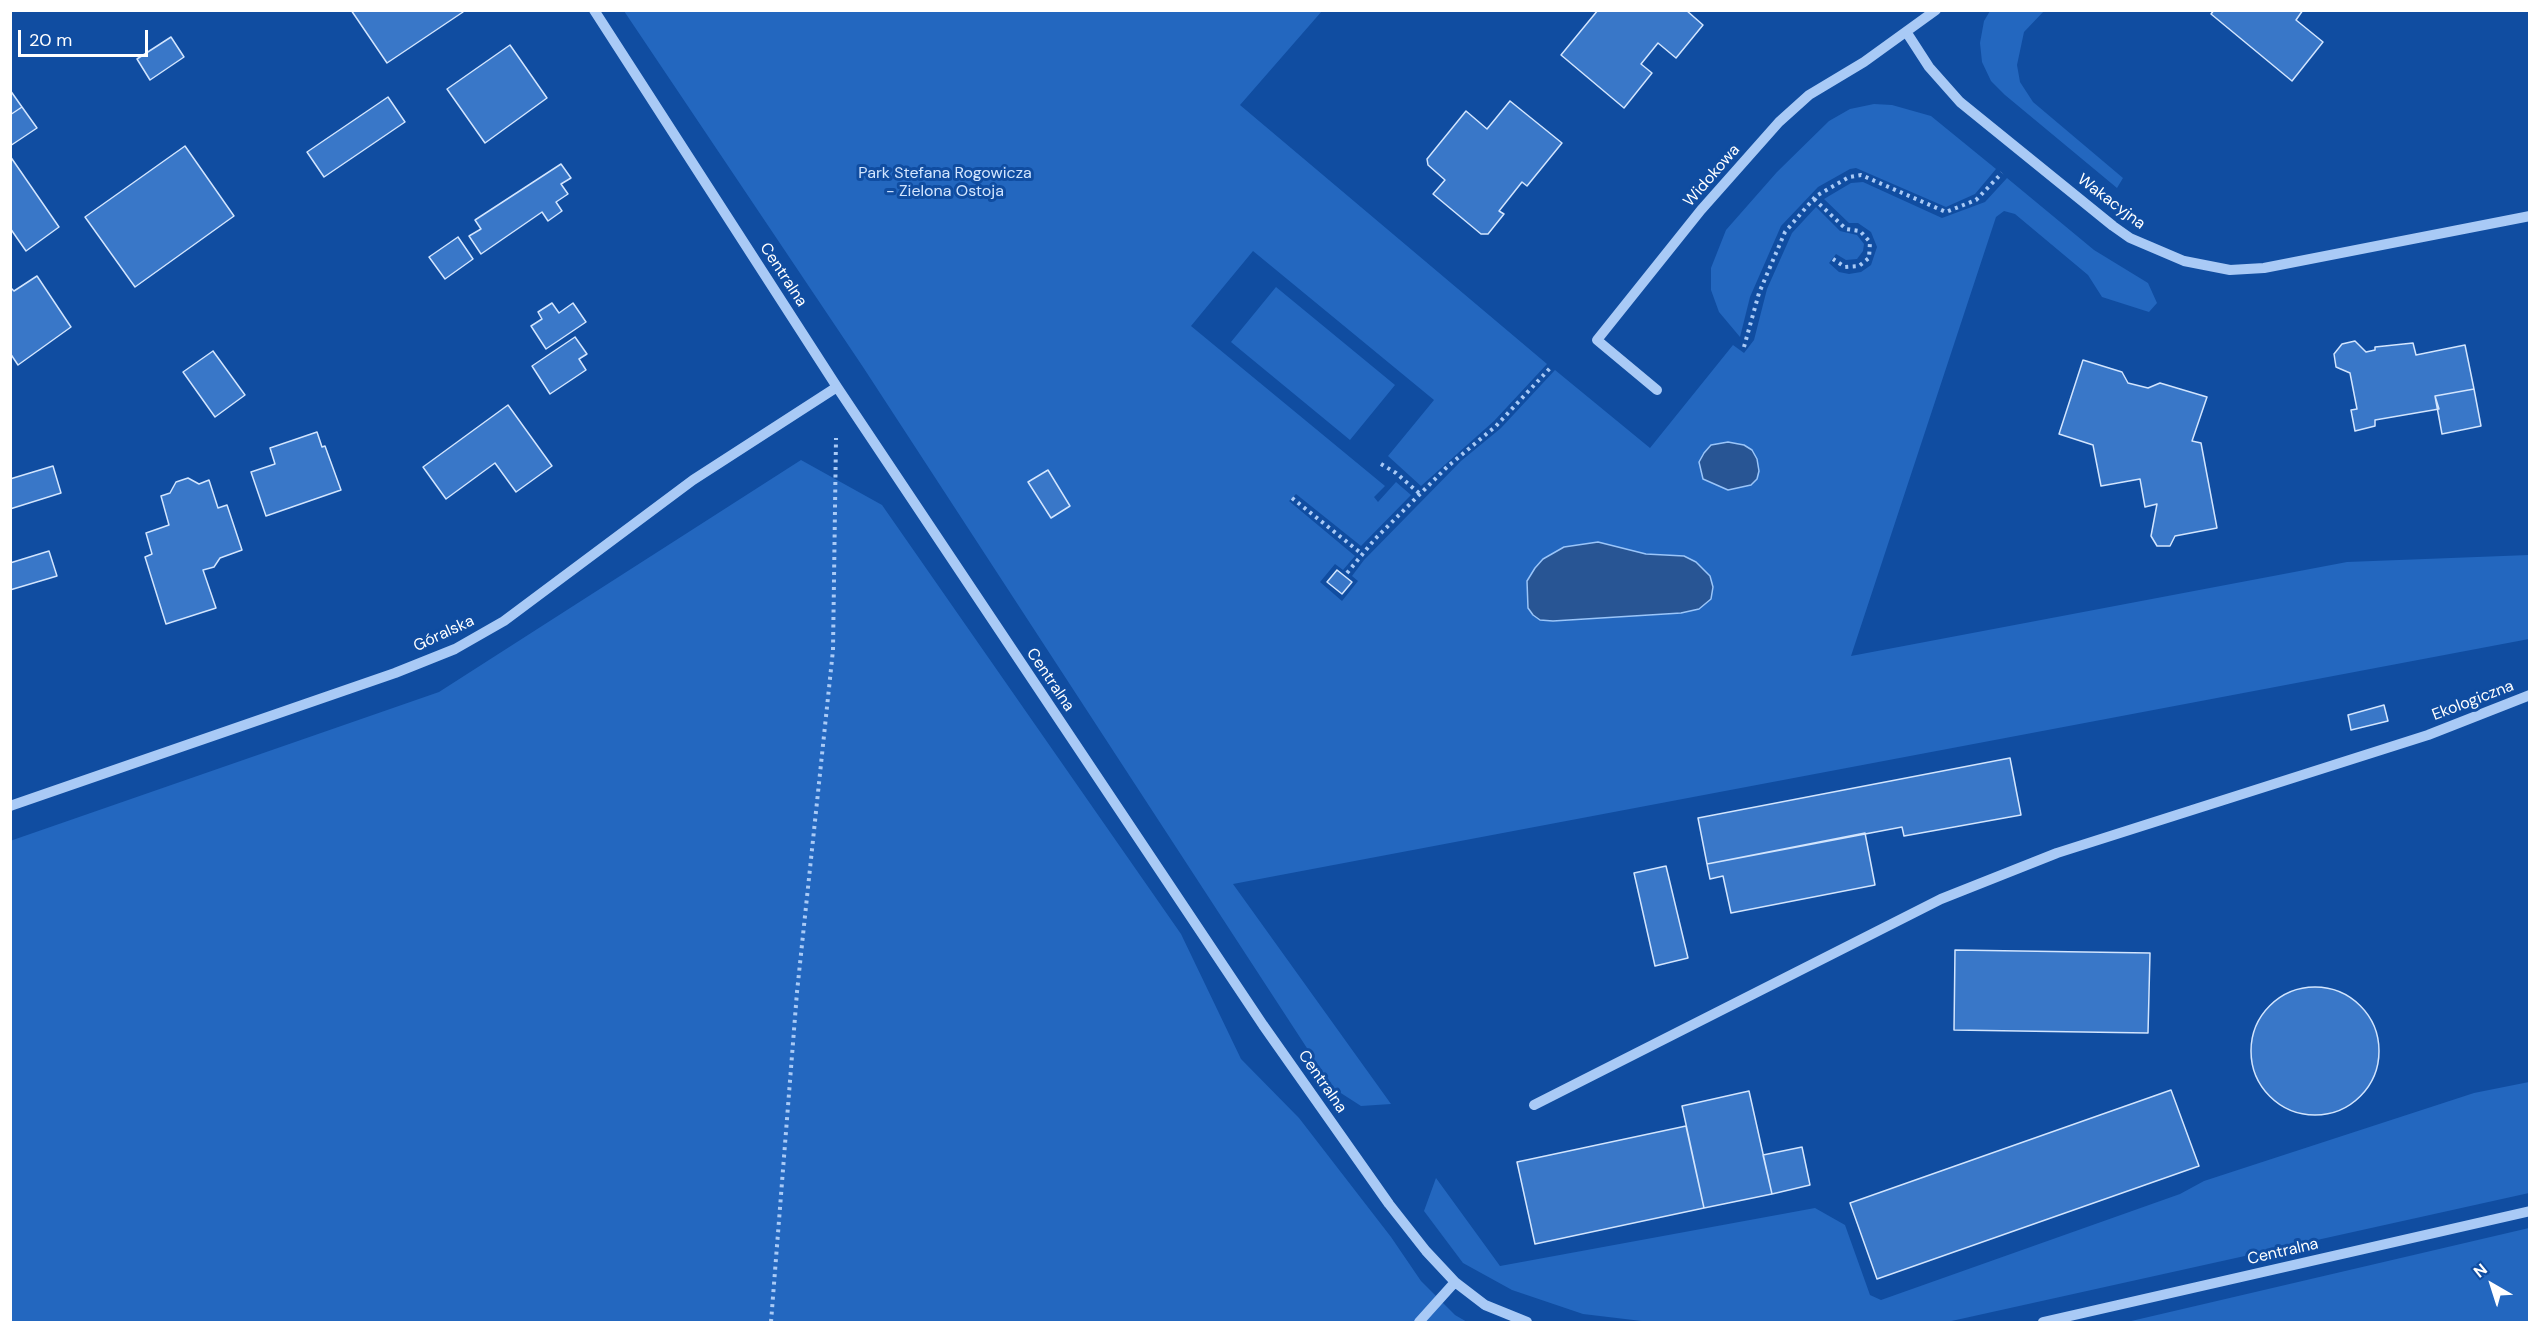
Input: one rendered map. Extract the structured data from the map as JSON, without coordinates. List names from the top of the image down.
{
  "streets": {
    "street": [
      "Widokowa",
      "Wakacyjna",
      "Centralna",
      "Góralska",
      "Ekologiczna"
    ]
  },
  "crossings": [
    ["Widokowa", "Wakacyjna"],
    ["Centralna", "Góralska"]
  ],
  "parks": ["Park Stefana Rogowicza - Zielona Ostoja"],
  "scale_bar": "20 m",
  "north": "top left"
}
